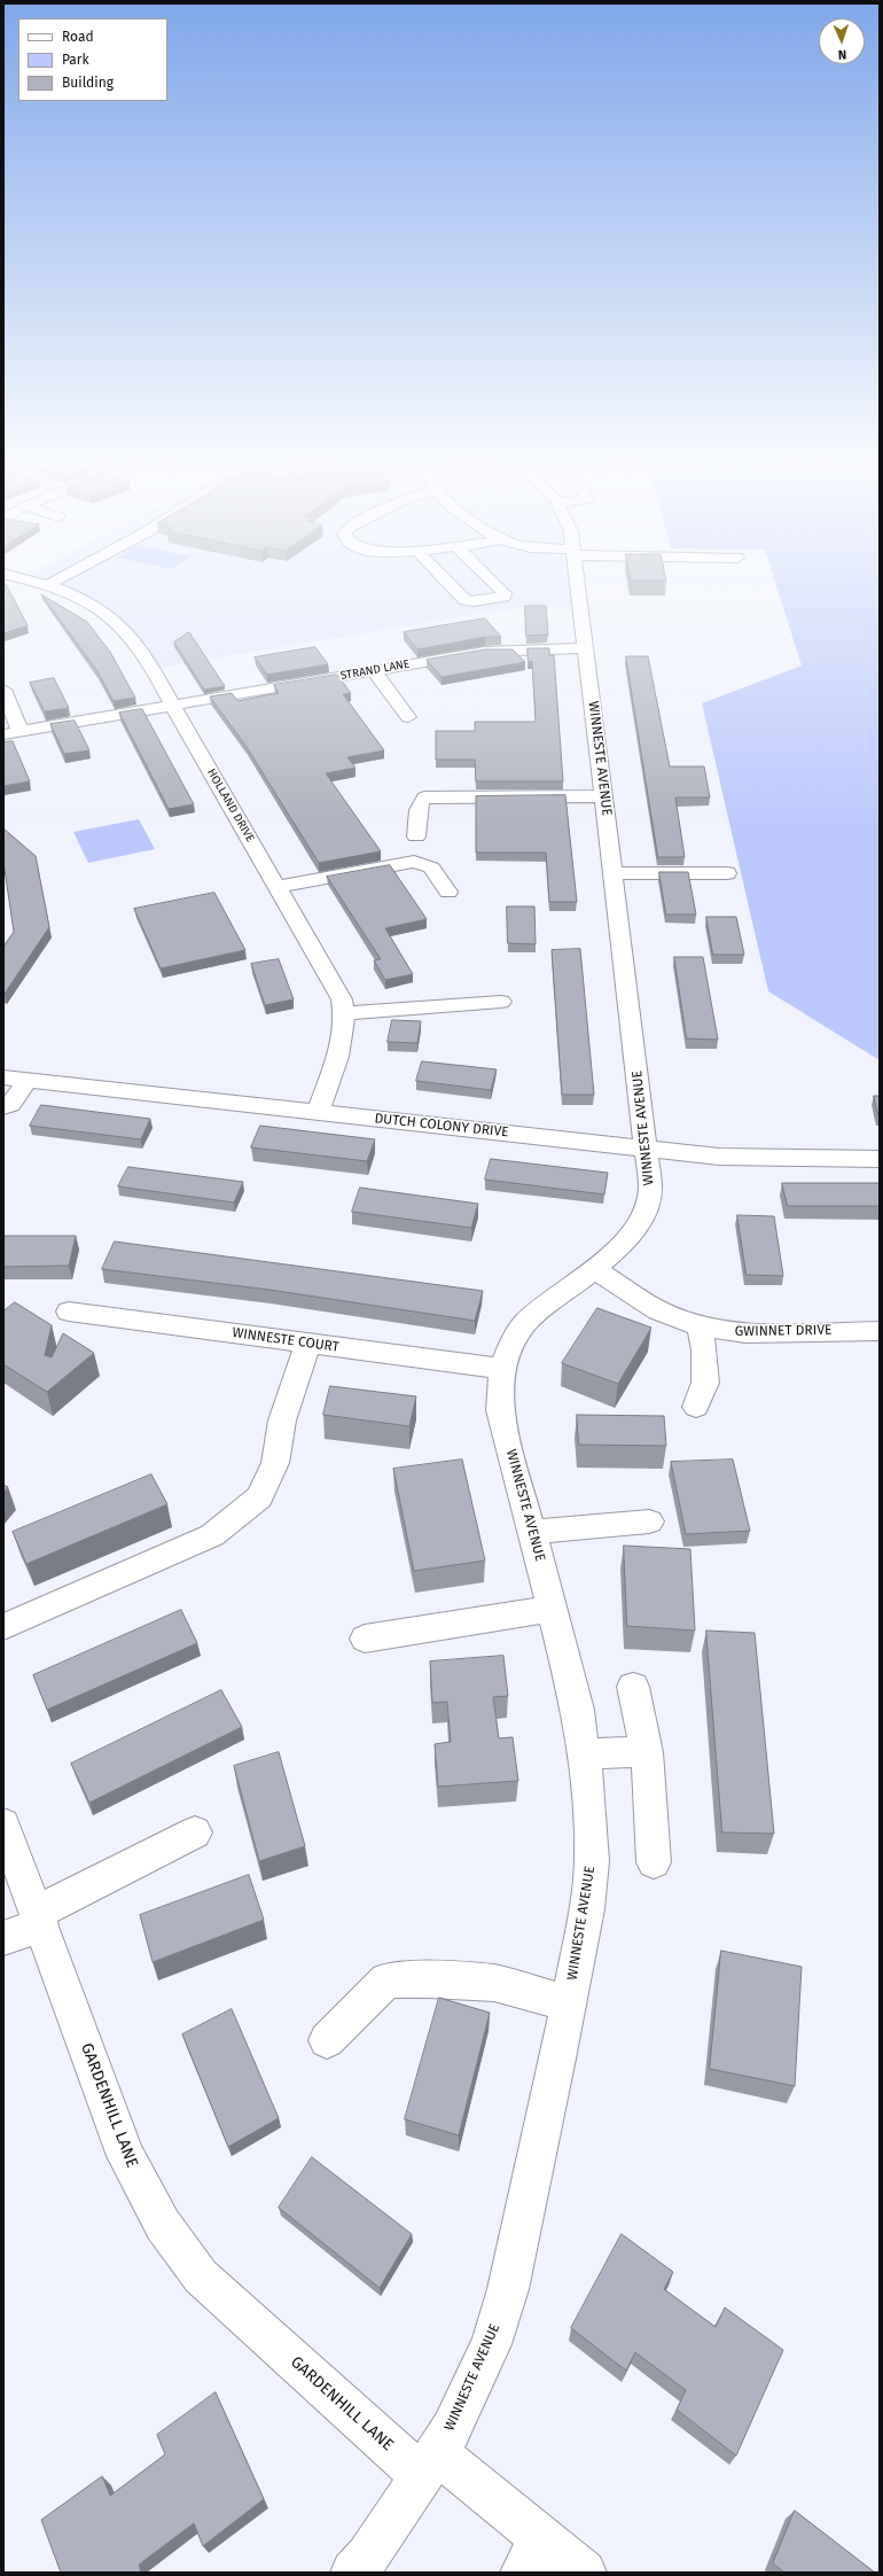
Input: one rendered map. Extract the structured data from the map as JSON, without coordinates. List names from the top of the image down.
{
  "streets": {
    "street": [
      "STRAND LANE",
      "WINNESTE AVENUE",
      "HOLLAND DRIVE",
      "DUTCH COLONY DRIVE",
      "GWINNET DRIVE",
      "WINNESTE COURT",
      "GARDENHILL LANE"
    ]
  },
  "crossings": [
    ["STRAND LANE", "WINNESTE AVENUE"],
    ["STRAND LANE", "HOLLAND DRIVE"],
    ["WINNESTE AVENUE", "DUTCH COLONY DRIVE"],
    ["WINNESTE AVENUE", "GWINNET DRIVE"],
    ["WINNESTE AVENUE", "WINNESTE COURT"],
    ["WINNESTE AVENUE", "GARDENHILL LANE"],
    ["HOLLAND DRIVE", "DUTCH COLONY DRIVE"]
  ],
  "legend": ["Road", "Park", "Building"],
  "north": "bottom"
}
